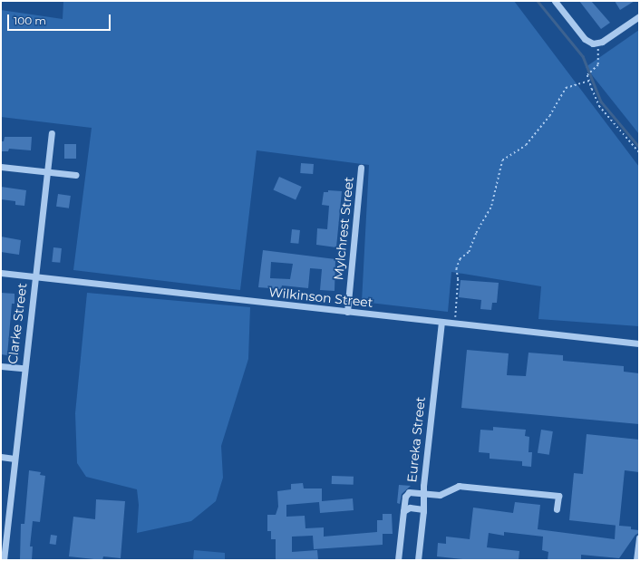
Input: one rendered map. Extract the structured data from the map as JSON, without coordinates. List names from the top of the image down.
{
  "streets": {
    "street": [
      "Mylchrest Street",
      "Wilkinson Street",
      "Clarke Street",
      "Eureka Street"
    ]
  },
  "crossings": [
    ["Mylchrest Street", "Wilkinson Street"],
    ["Wilkinson Street", "Clarke Street"],
    ["Wilkinson Street", "Eureka Street"]
  ],
  "scale_bar": "100 m"
}
